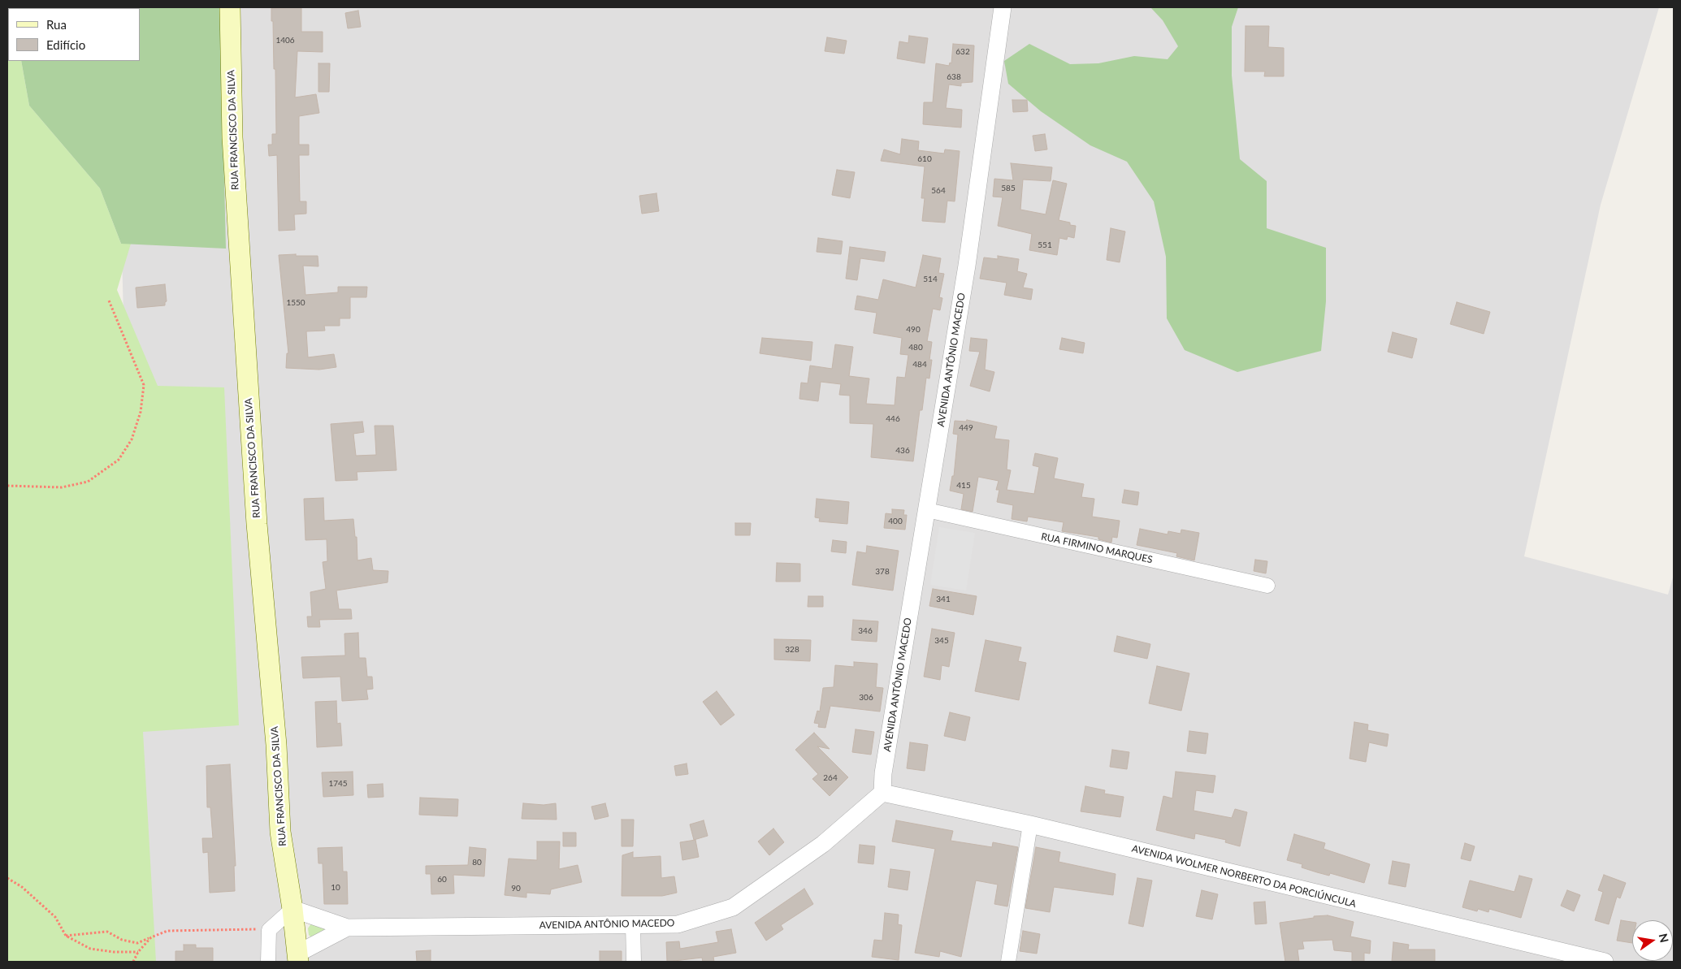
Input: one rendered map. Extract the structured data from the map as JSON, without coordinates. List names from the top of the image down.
{
  "streets": {
    "main road": ["RUA FRANCISCO DA SILVA"],
    "street": ["AVENIDA ANTÔNIO MACEDO", "RUA FIRMINO MARQUES", "AVENIDA WOLMER NORBERTO DA PORCIÚNCULA"]
  },
  "crossings": [
    ["AVENIDA ANTÔNIO MACEDO", "RUA FIRMINO MARQUES"],
    ["AVENIDA ANTÔNIO MACEDO", "AVENIDA WOLMER NORBERTO DA PORCIÚNCULA"]
  ],
  "house_numbers": [
    "1406",
    "632",
    "638",
    "610",
    "585",
    "564",
    "551",
    "514",
    "1550",
    "490",
    "480",
    "484",
    "446",
    "449",
    "436",
    "415",
    "400",
    "378",
    "341",
    "346",
    "345",
    "328",
    "306",
    "264",
    "1745",
    "80",
    "60",
    "10",
    "90"
  ],
  "legend": ["Rua", "Edifício"],
  "north": "right"
}
